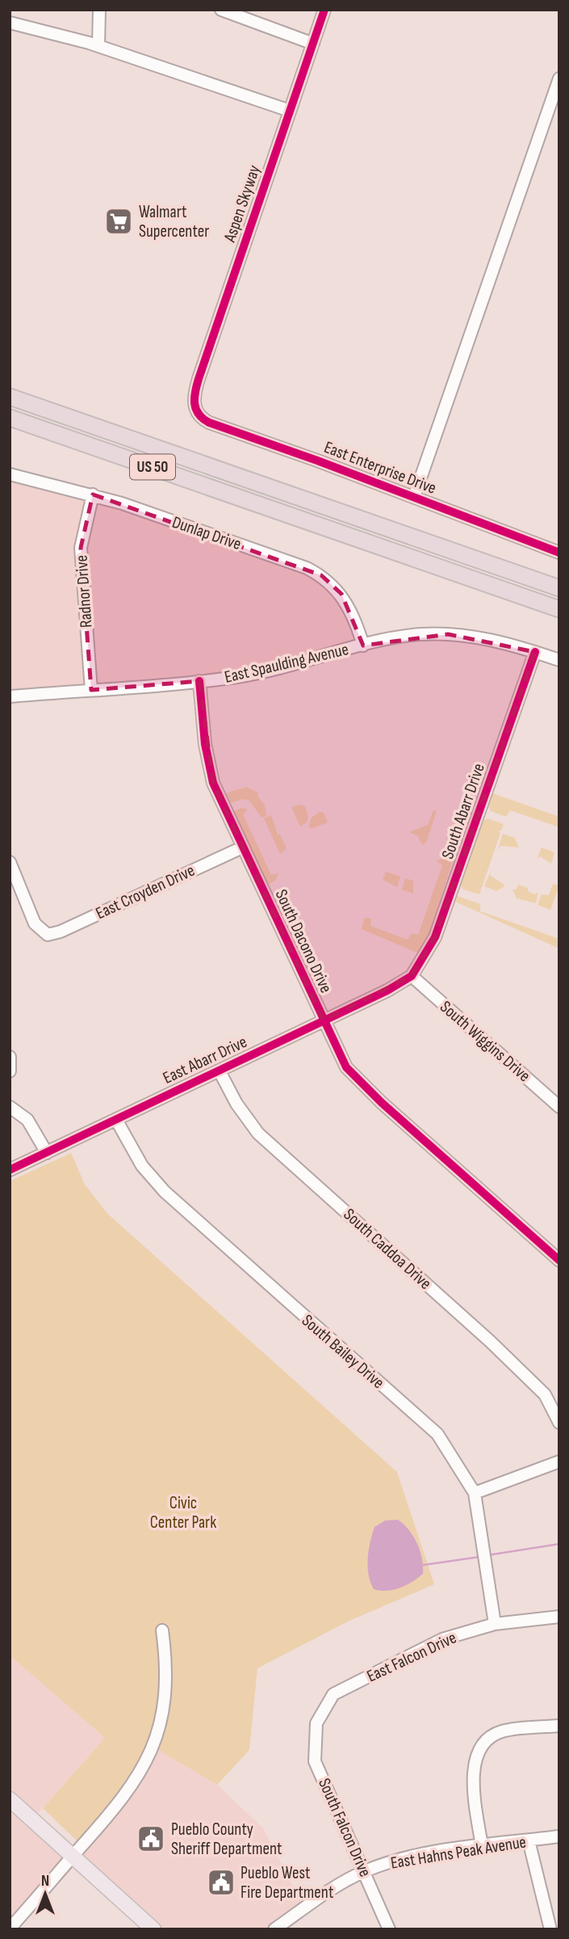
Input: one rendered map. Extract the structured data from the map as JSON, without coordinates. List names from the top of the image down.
{
  "streets": {
    "highway": ["US 50"],
    "street": [
      "Aspen Skyway",
      "East Enterprise Drive",
      "Dunlap Drive",
      "Radnor Drive",
      "East Spaulding Avenue",
      "South Abarr Drive",
      "East Croyden Drive",
      "South Dacono Drive",
      "South Wiggins Drive",
      "East Abarr Drive",
      "South Caddoa Drive",
      "South Bailey Drive",
      "East Falcon Drive",
      "South Falcon Drive",
      "East Hahns Peak Avenue"
    ]
  },
  "crossings": [
    ["Aspen Skyway", "East Enterprise Drive"],
    ["Dunlap Drive", "Radnor Drive"],
    ["Dunlap Drive", "East Spaulding Avenue"],
    ["Radnor Drive", "East Spaulding Avenue"],
    ["East Spaulding Avenue", "South Abarr Drive"],
    ["East Spaulding Avenue", "South Dacono Drive"],
    ["South Abarr Drive", "South Wiggins Drive"],
    ["South Abarr Drive", "East Abarr Drive"],
    ["East Croyden Drive", "South Dacono Drive"],
    ["South Dacono Drive", "East Abarr Drive"],
    ["South Wiggins Drive", "East Abarr Drive"],
    ["East Abarr Drive", "South Caddoa Drive"],
    ["East Abarr Drive", "South Bailey Drive"],
    ["South Bailey Drive", "East Falcon Drive"],
    ["East Falcon Drive", "South Falcon Drive"],
    ["South Falcon Drive", "East Hahns Peak Avenue"]
  ],
  "parks": ["Civic Center Park"],
  "places": {
    "supermarket": ["Walmart Supercenter"],
    "public building": ["Pueblo County Sheriff Department", "Pueblo West Fire Department"]
  },
  "north": "top"
}
